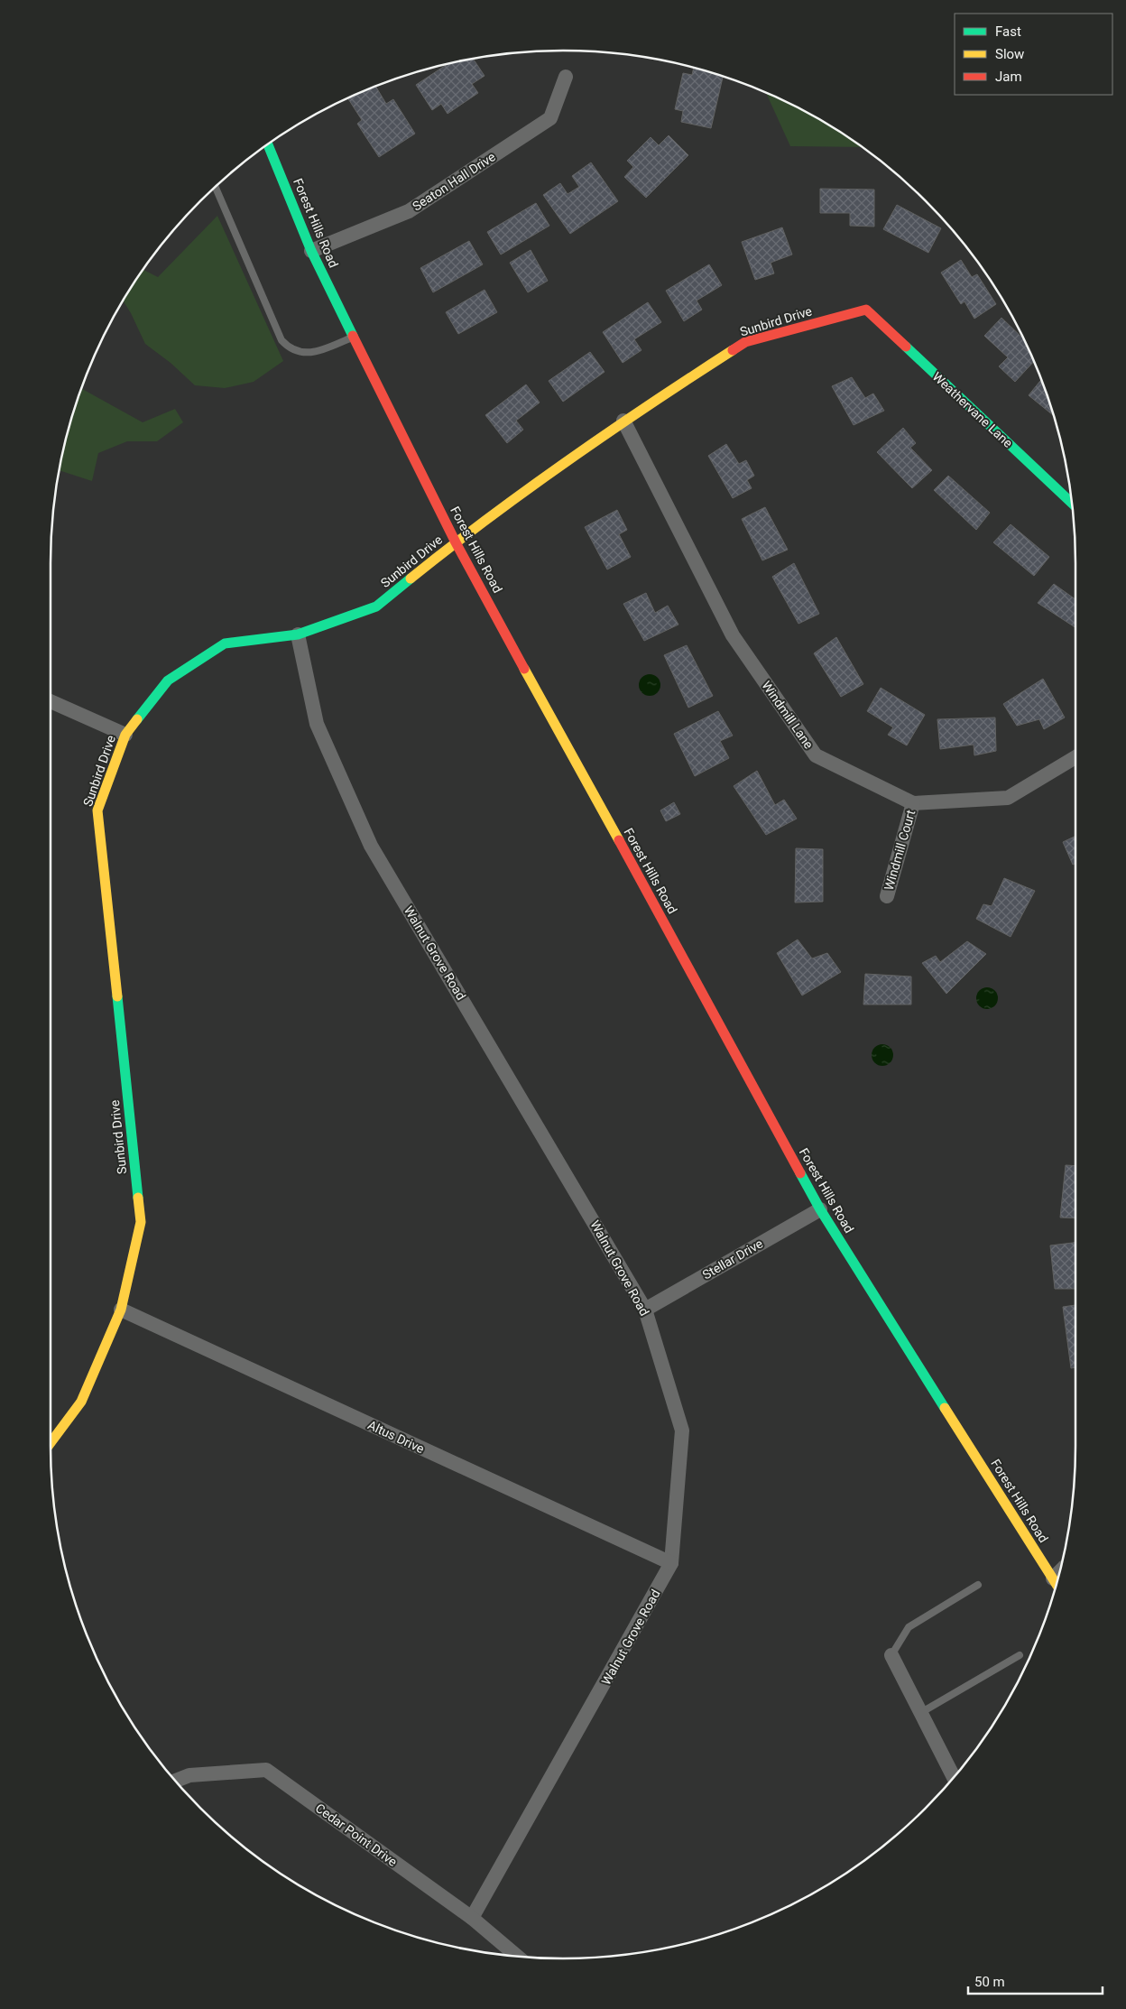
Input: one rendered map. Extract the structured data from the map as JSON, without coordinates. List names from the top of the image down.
{
  "streets": {
    "street": [
      "Seaton Hall Drive",
      "Forest Hills Road",
      "Sunbird Drive",
      "Weathervane Lane",
      "Windmill Lane",
      "Windmill Court",
      "Walnut Grove Road",
      "Stellar Drive",
      "Altus Drive",
      "Cedar Point Drive"
    ]
  },
  "crossings": [
    ["Seaton Hall Drive", "Forest Hills Road"],
    ["Forest Hills Road", "Sunbird Drive"],
    ["Forest Hills Road", "Stellar Drive"],
    ["Sunbird Drive", "Weathervane Lane"],
    ["Sunbird Drive", "Windmill Lane"],
    ["Sunbird Drive", "Walnut Grove Road"],
    ["Sunbird Drive", "Altus Drive"],
    ["Windmill Lane", "Windmill Court"],
    ["Walnut Grove Road", "Stellar Drive"],
    ["Walnut Grove Road", "Altus Drive"],
    ["Walnut Grove Road", "Cedar Point Drive"]
  ],
  "legend": ["Fast", "Slow", "Jam"],
  "scale_bar": "50 m"
}
